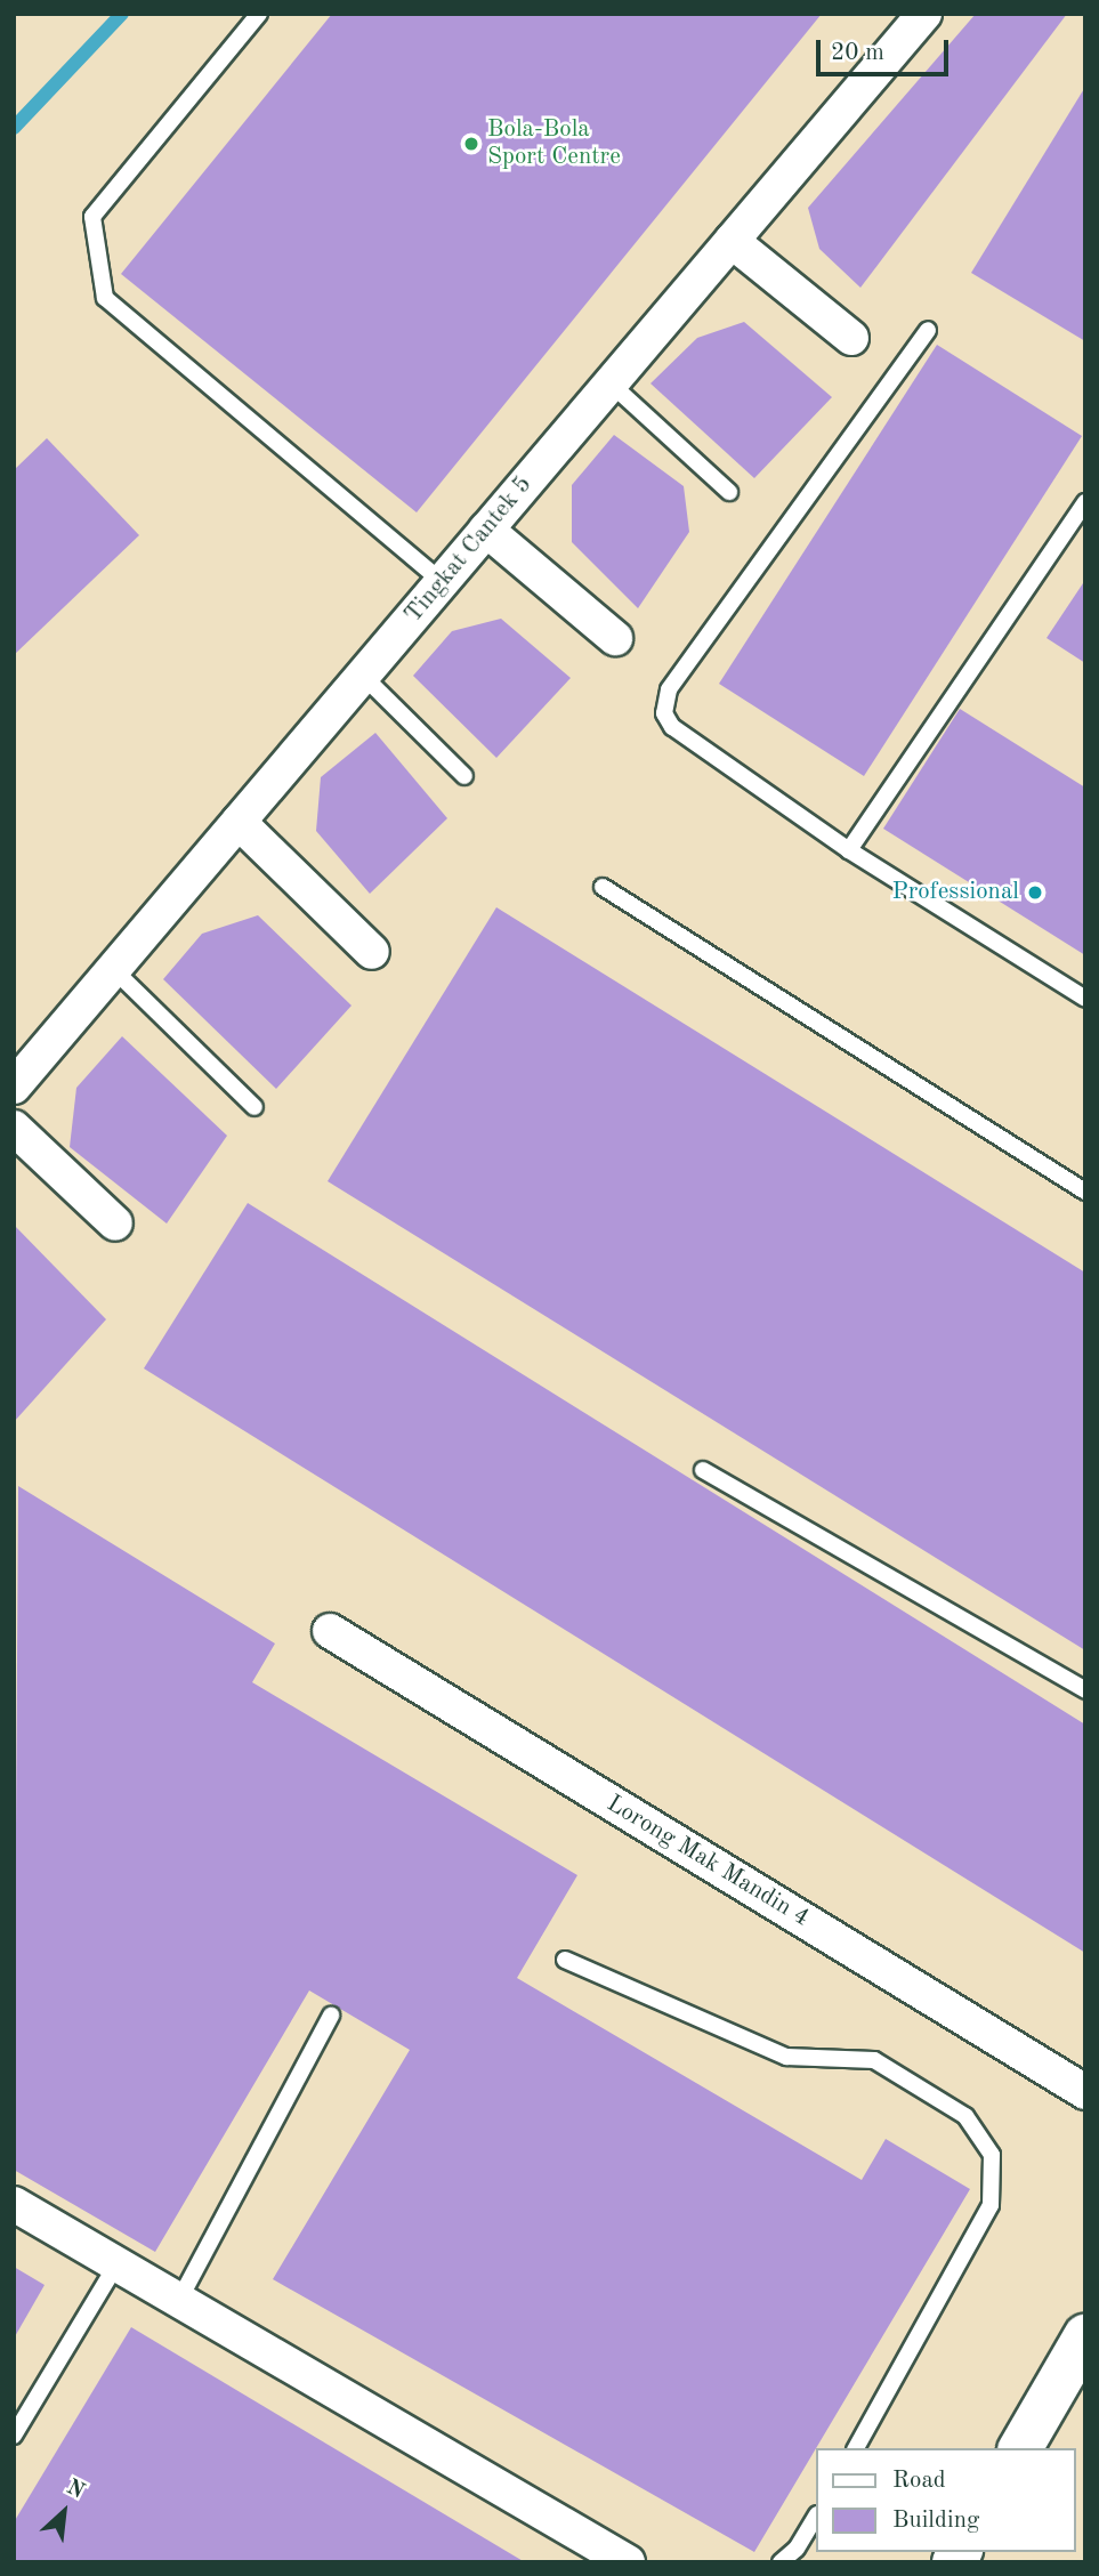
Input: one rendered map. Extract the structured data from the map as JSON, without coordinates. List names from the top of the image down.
{
  "streets": {
    "street": ["Tingkat Cantek 5", "Lorong Mak Mandin 4"]
  },
  "places": ["Bola-Bola Sport Centre", "Professional"],
  "legend": ["Road", "Building"],
  "scale_bar": "20 m",
  "north": "top right"
}
